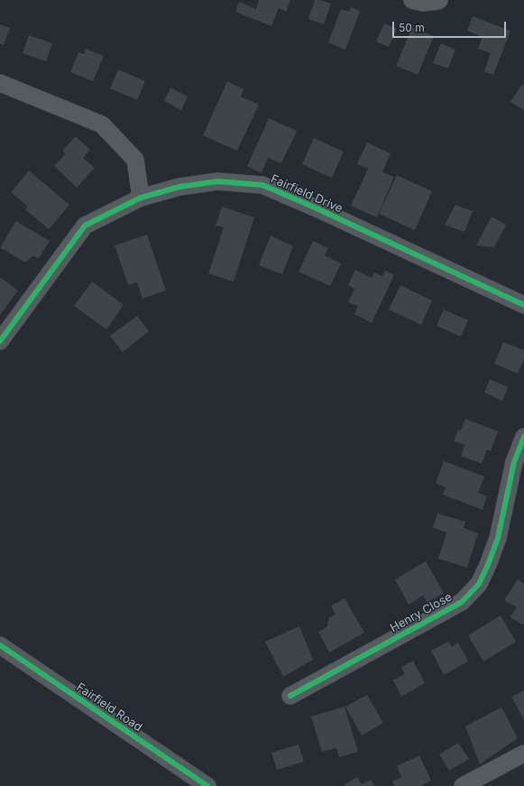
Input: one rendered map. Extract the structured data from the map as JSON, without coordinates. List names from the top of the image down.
{
  "streets": {
    "street": ["Fairfield Drive", "Henry Close", "Fairfield Road"]
  },
  "scale_bar": "50 m"
}
